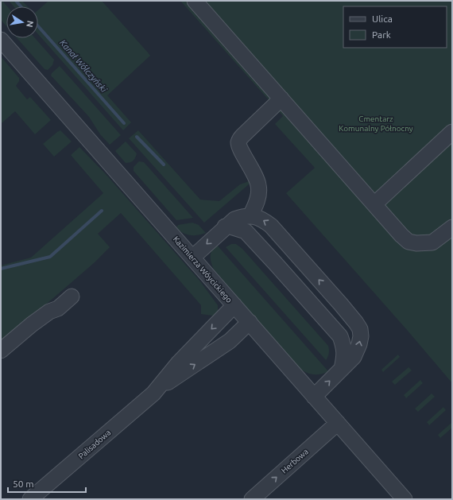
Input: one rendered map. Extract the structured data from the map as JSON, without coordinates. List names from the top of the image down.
{
  "streets": {
    "street": ["Kazimierza Wóycickiego", "Palisadowa", "Herbowa"]
  },
  "crossings": [
    ["Kazimierza Wóycickiego", "Palisadowa"],
    ["Kazimierza Wóycickiego", "Herbowa"]
  ],
  "one_way": ["Herbowa"],
  "water": ["Kanał Wólczyński"],
  "parks": ["Cmentarz Komunalny Północny"],
  "legend": ["Ulica", "Park"],
  "scale_bar": "50 m",
  "north": "right"
}
